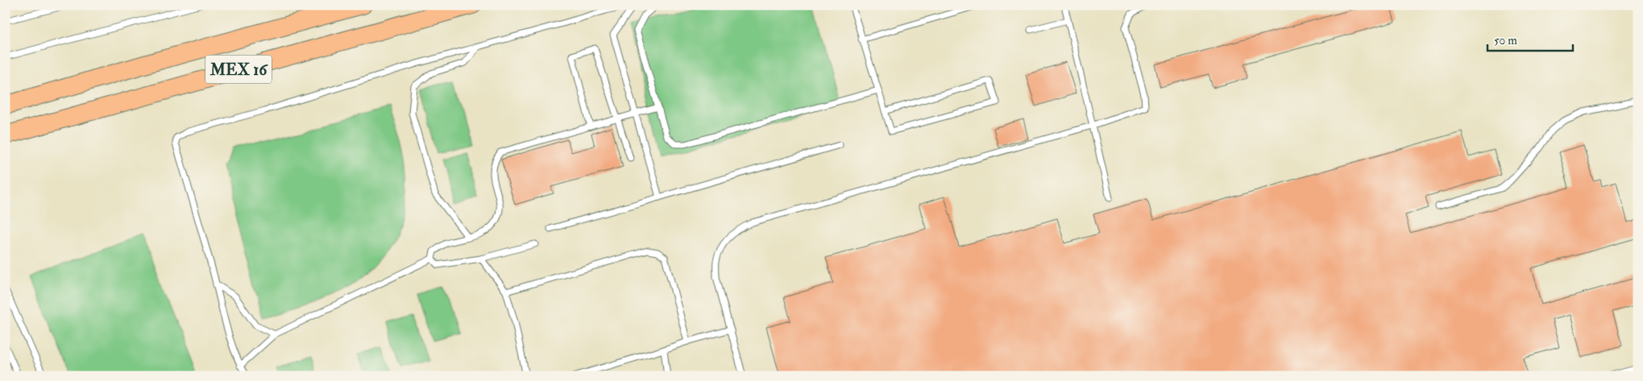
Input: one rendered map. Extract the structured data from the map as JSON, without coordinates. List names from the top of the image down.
{
  "streets": {
    "highway": ["MEX 16"]
  },
  "scale_bar": "50 m"
}
